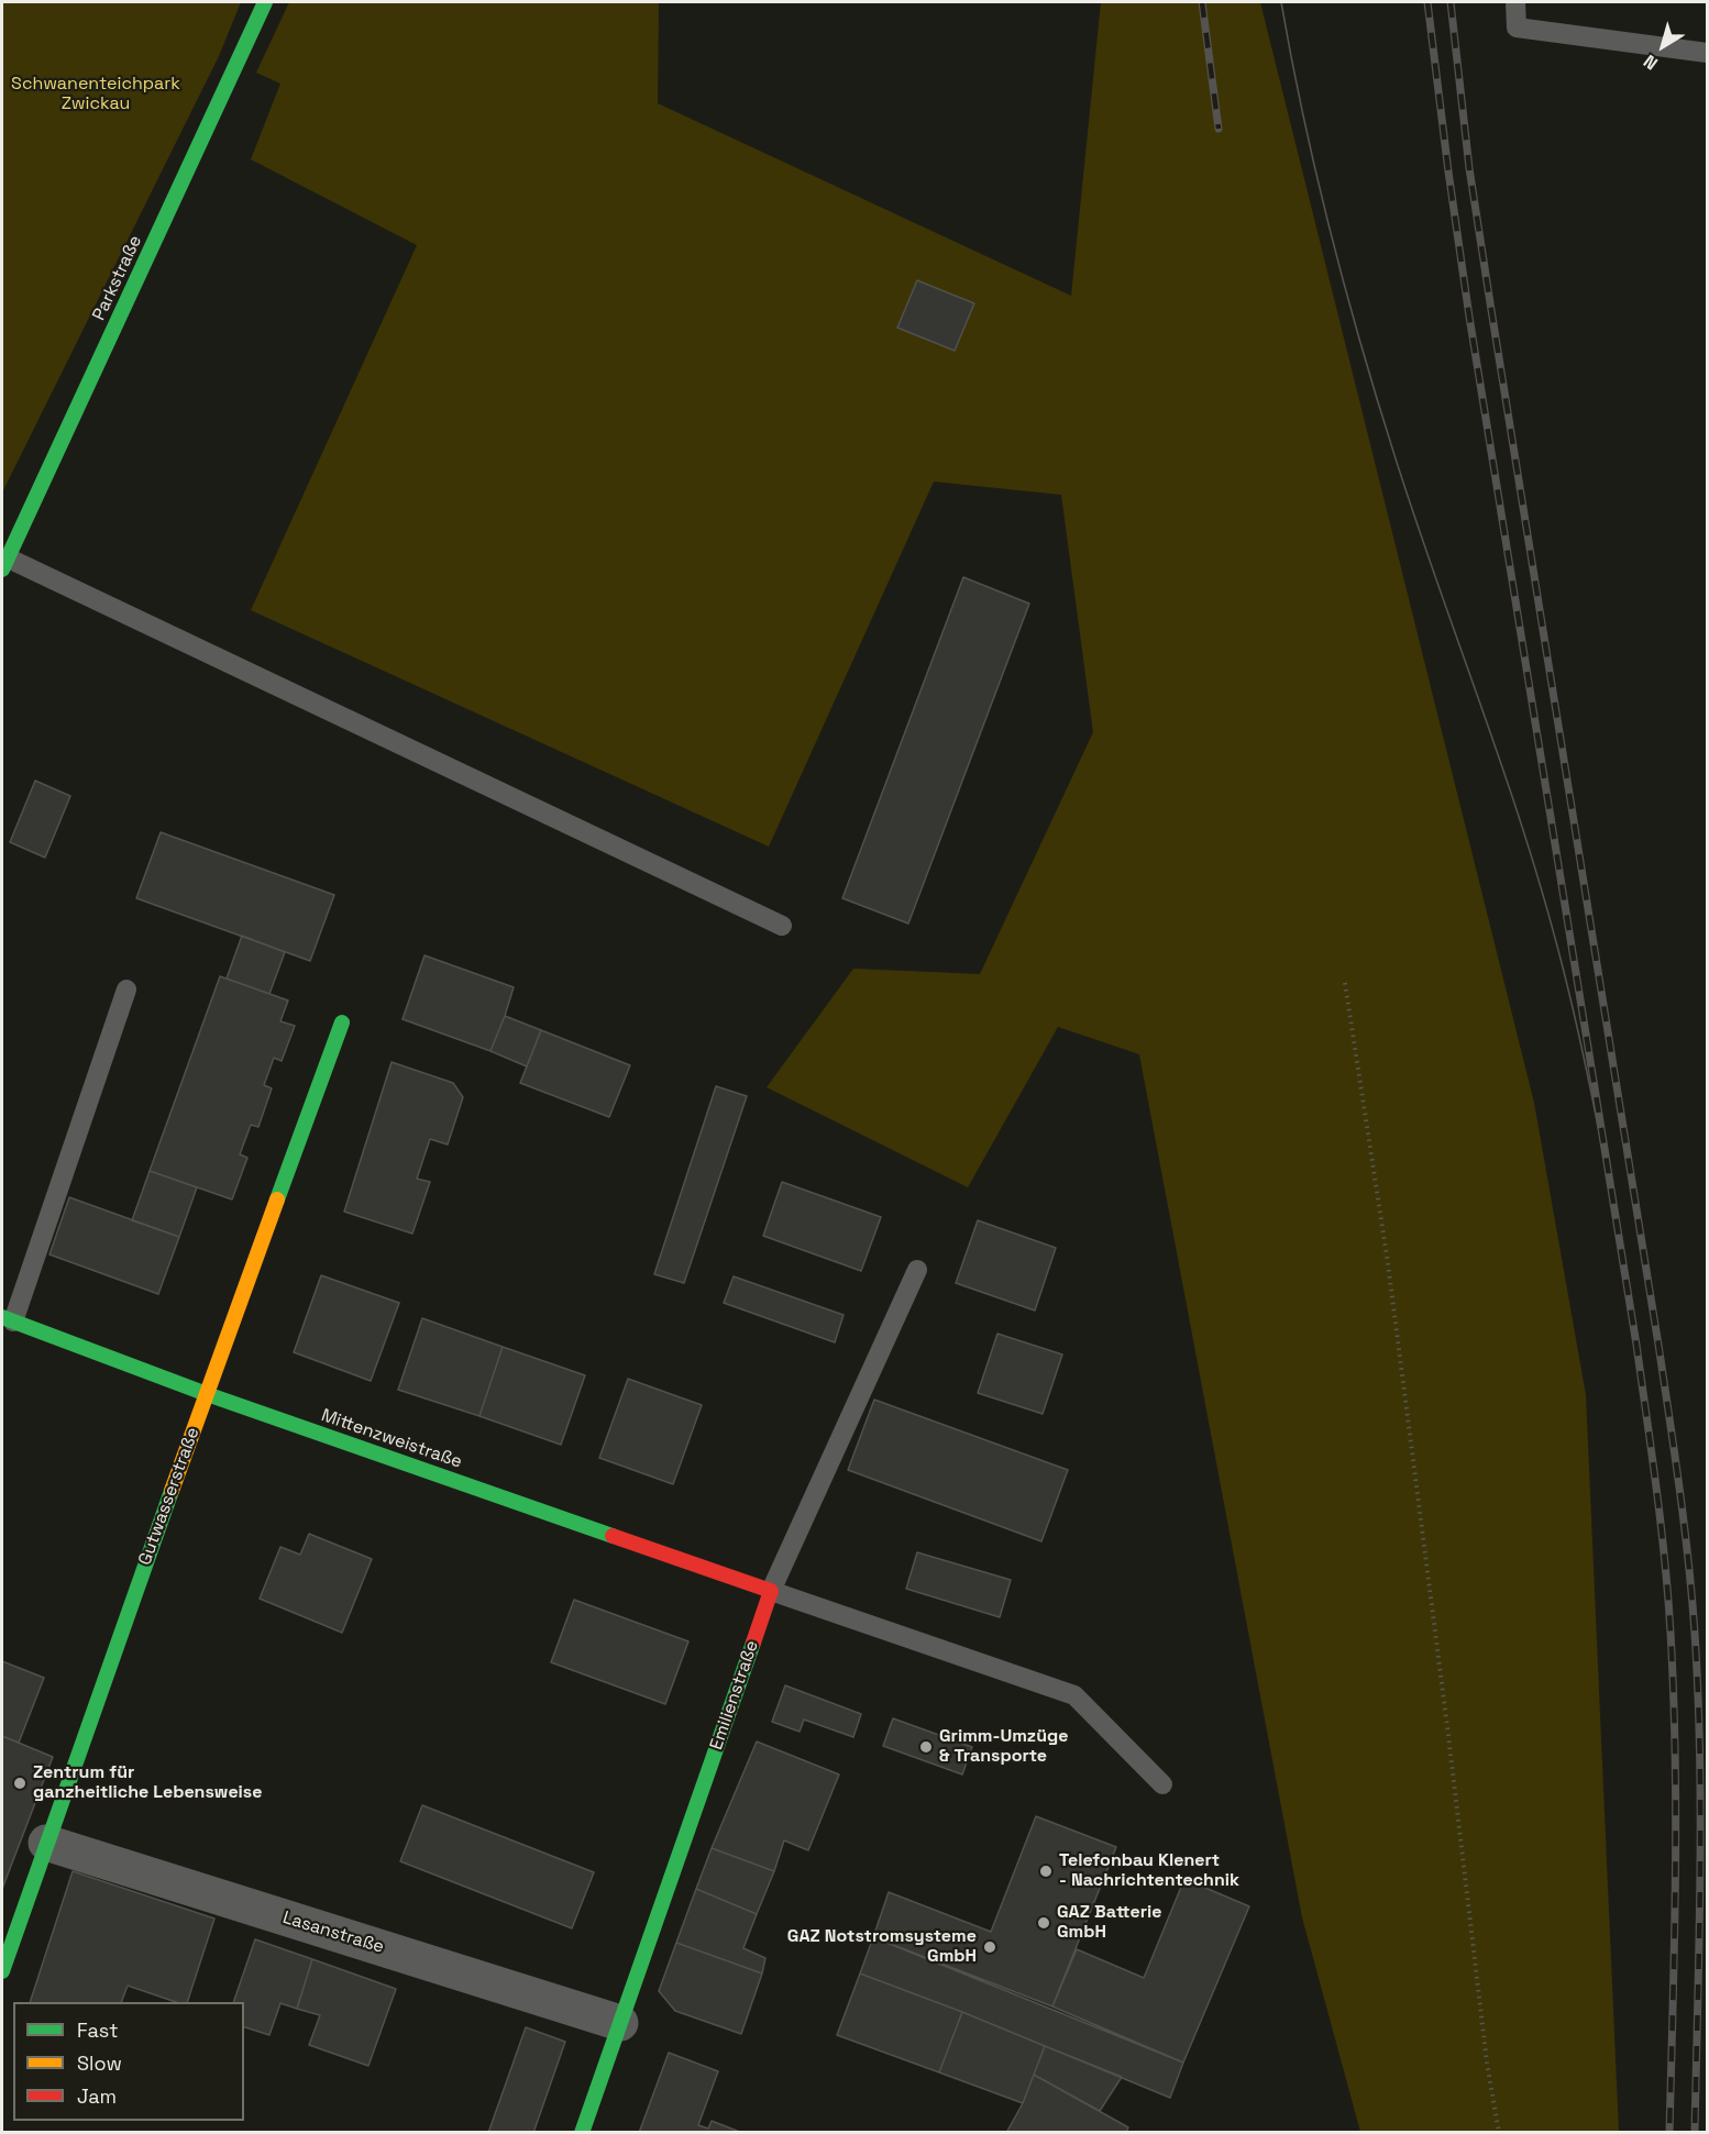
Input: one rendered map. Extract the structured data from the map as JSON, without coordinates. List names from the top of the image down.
{
  "streets": {
    "street": [
      "Parkstraße",
      "Mittenzweistraße",
      "Gutwasserstraße",
      "Emilienstraße",
      "Lasanstraße"
    ]
  },
  "crossings": [
    ["Mittenzweistraße", "Gutwasserstraße"],
    ["Mittenzweistraße", "Emilienstraße"],
    ["Gutwasserstraße", "Lasanstraße"],
    ["Emilienstraße", "Lasanstraße"]
  ],
  "parks": ["Schwanenteichpark Zwickau"],
  "places": [
    "Grimm-Umzüge & Transporte",
    "Zentrum für ganzheitliche Lebensweise",
    "Telefonbau Klenert - Nachrichtentechnik",
    "GAZ Batterie GmbH",
    "GAZ Notstromsysteme GmbH"
  ],
  "legend": ["Fast", "Slow", "Jam"],
  "north": "bottom left"
}
